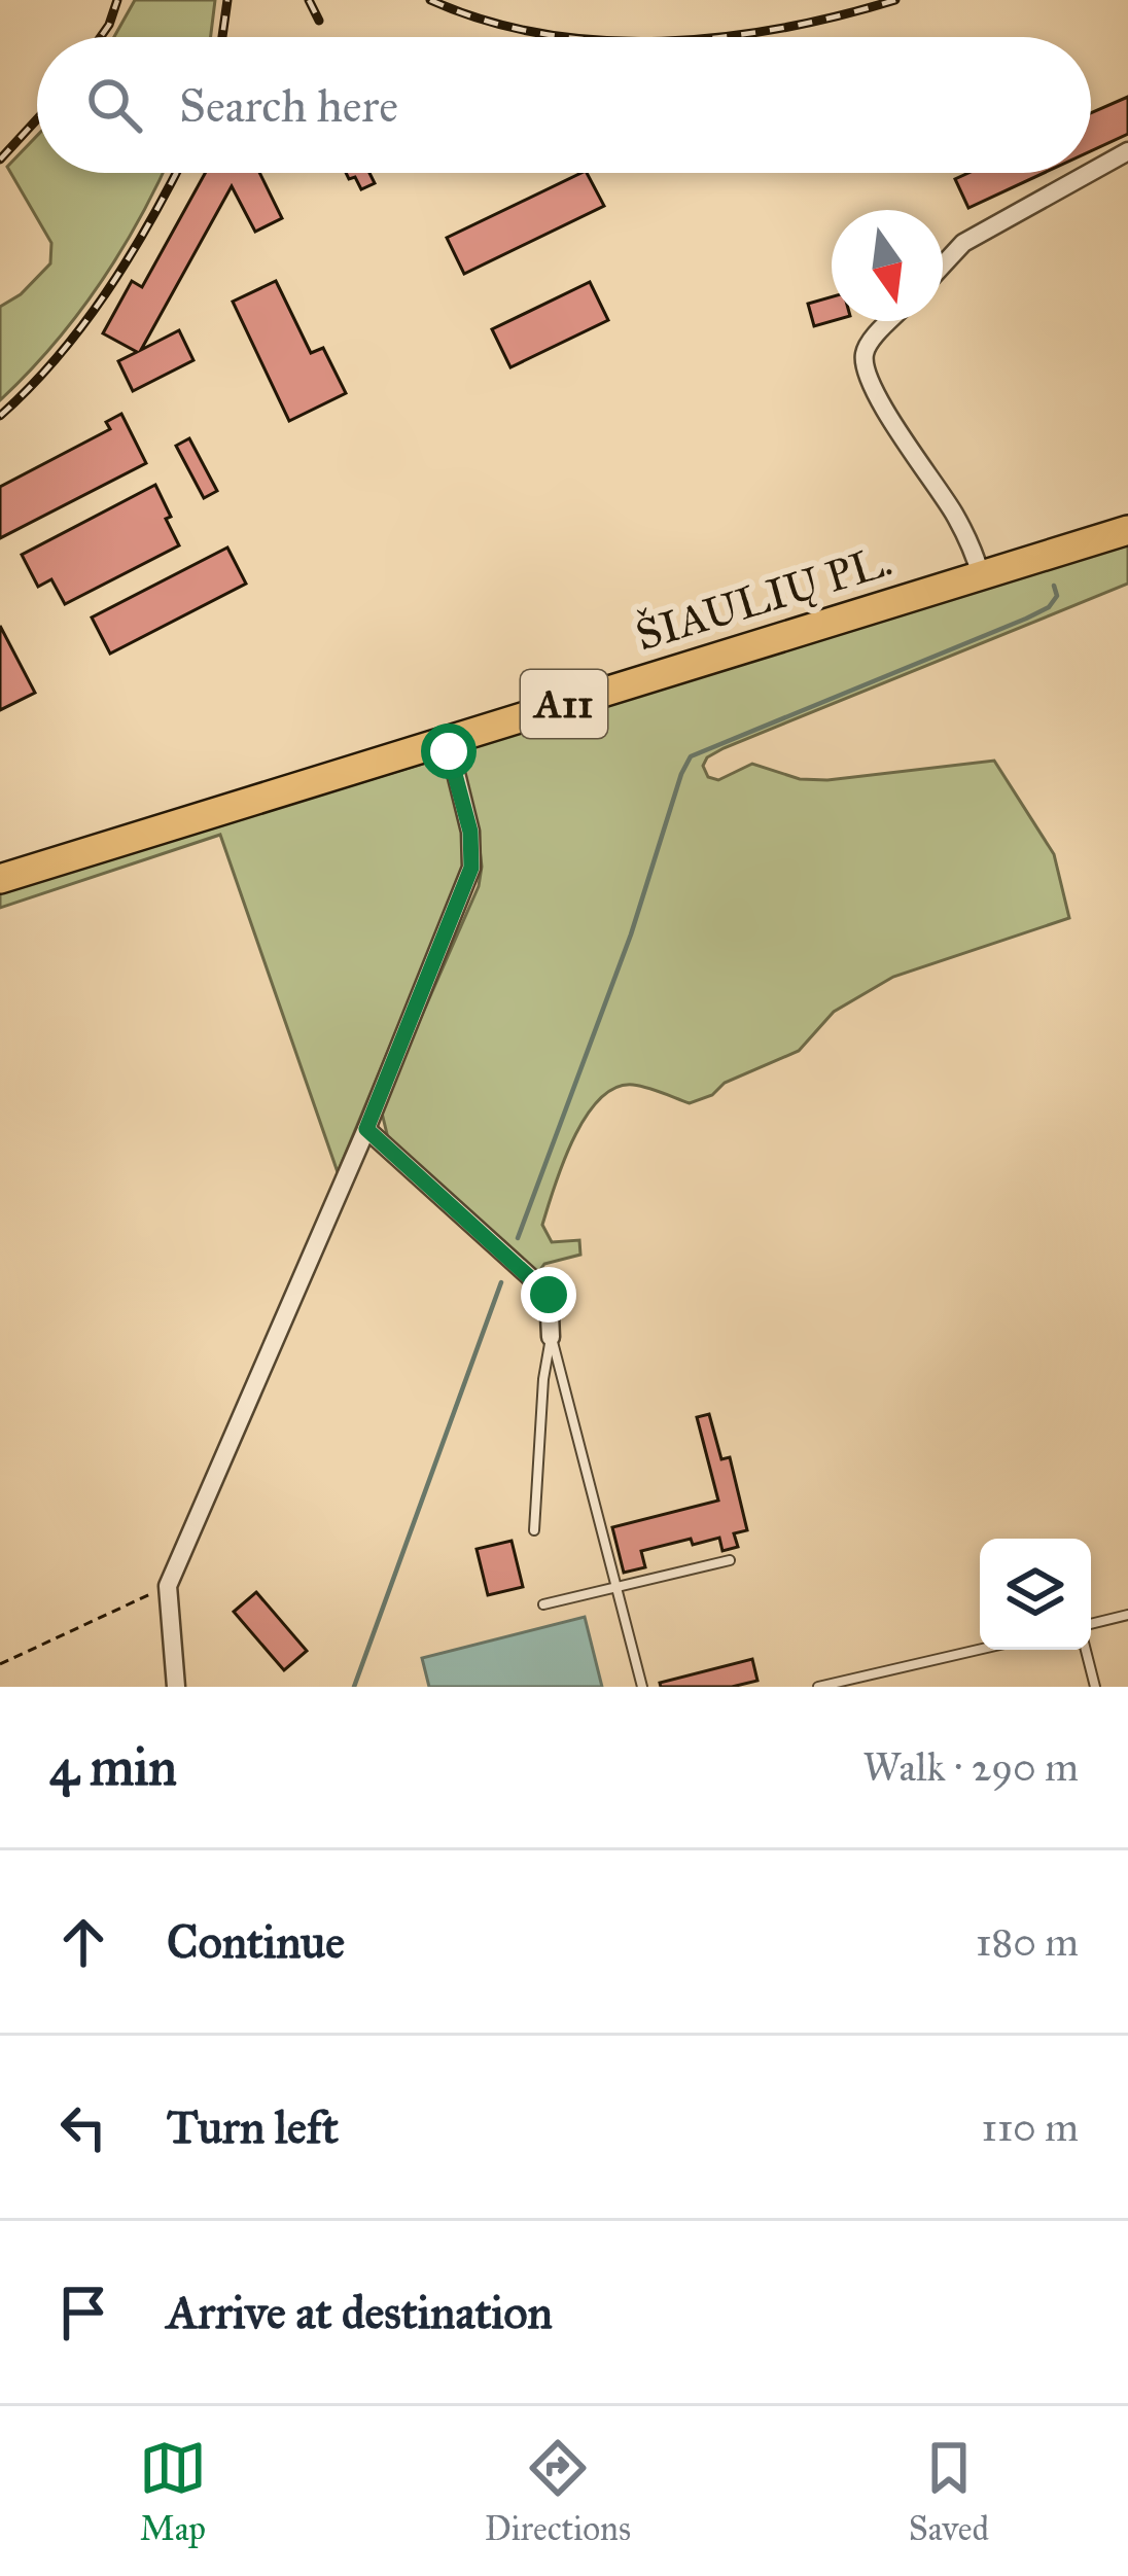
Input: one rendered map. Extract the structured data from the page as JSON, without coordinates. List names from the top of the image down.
{
  "streets": {
    "highway": ["ŠIAULIŲ PL.", "A11"]
  },
  "north": "bottom",
  "page": {
    "search": "Search here",
    "heading": ["4 min", "Walk · 290 m"],
    "list": [
      ["Continue", "180 m"],
      ["Turn left", "110 m"],
      "Arrive at destination"
    ],
    "nav": ["Map", "Directions", "Saved"]
  }
}
